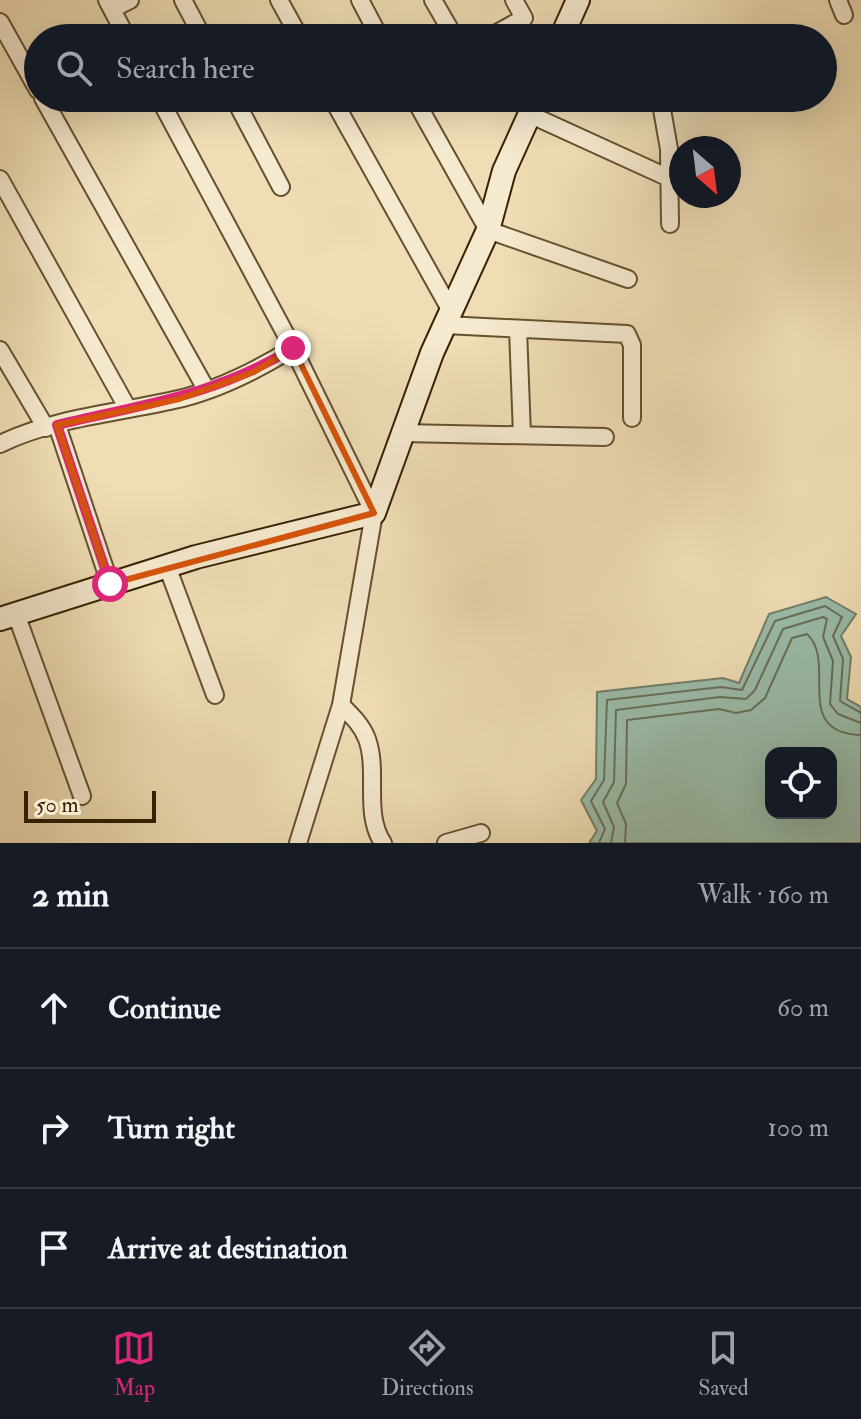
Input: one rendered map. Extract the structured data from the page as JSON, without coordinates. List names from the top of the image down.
{
  "scale_bar": "50 m",
  "north": "bottom right",
  "page": {
    "search": "Search here",
    "scale": "50 m",
    "heading": ["2 min", "Walk · 160 m"],
    "list": [
      ["Continue", "60 m"],
      ["Turn right", "100 m"],
      "Arrive at destination"
    ],
    "nav": ["Map", "Directions", "Saved"]
  }
}
